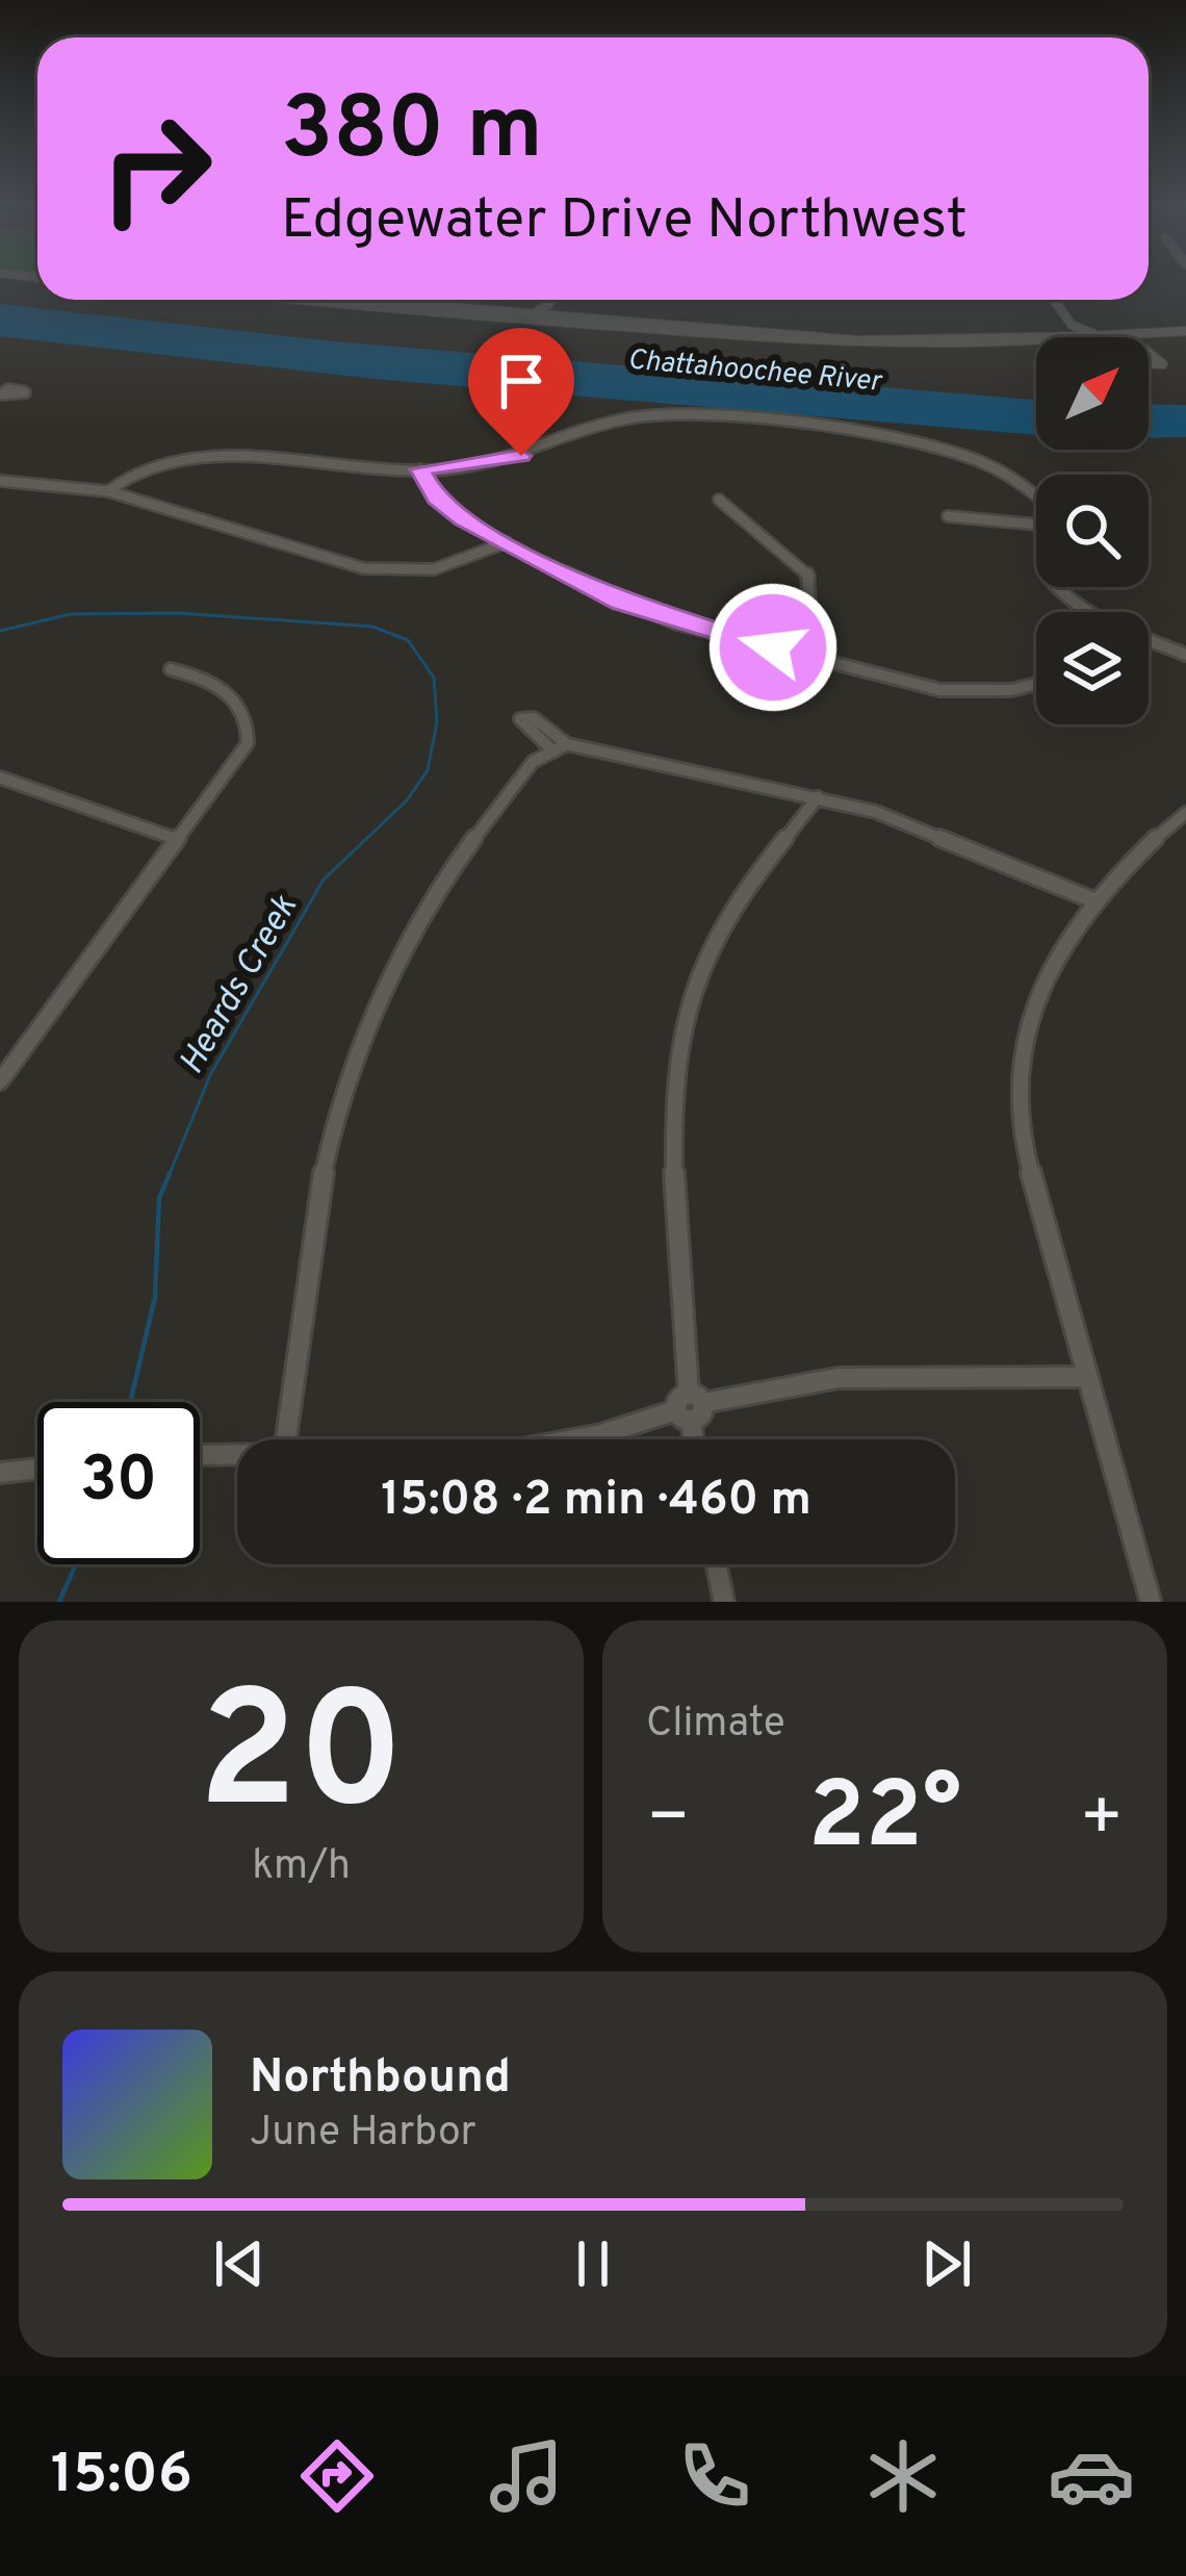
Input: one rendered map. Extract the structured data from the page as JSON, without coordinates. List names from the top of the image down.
{
  "water": ["Chattahoochee River", "Heards Creek"],
  "north": "top right",
  "page": {
    "turn": ["380 m", "Edgewater Drive Northwest"],
    "limit": "30",
    "trip": "15:08 · 2 min · 460 m",
    "tile": [
      ["20", "km/h"],
      "Climate"
    ],
    "heat": ["−", "22°", "+"],
    "song": ["Northbound", "June Harbor"],
    "tabs": "15:06"
  }
}
